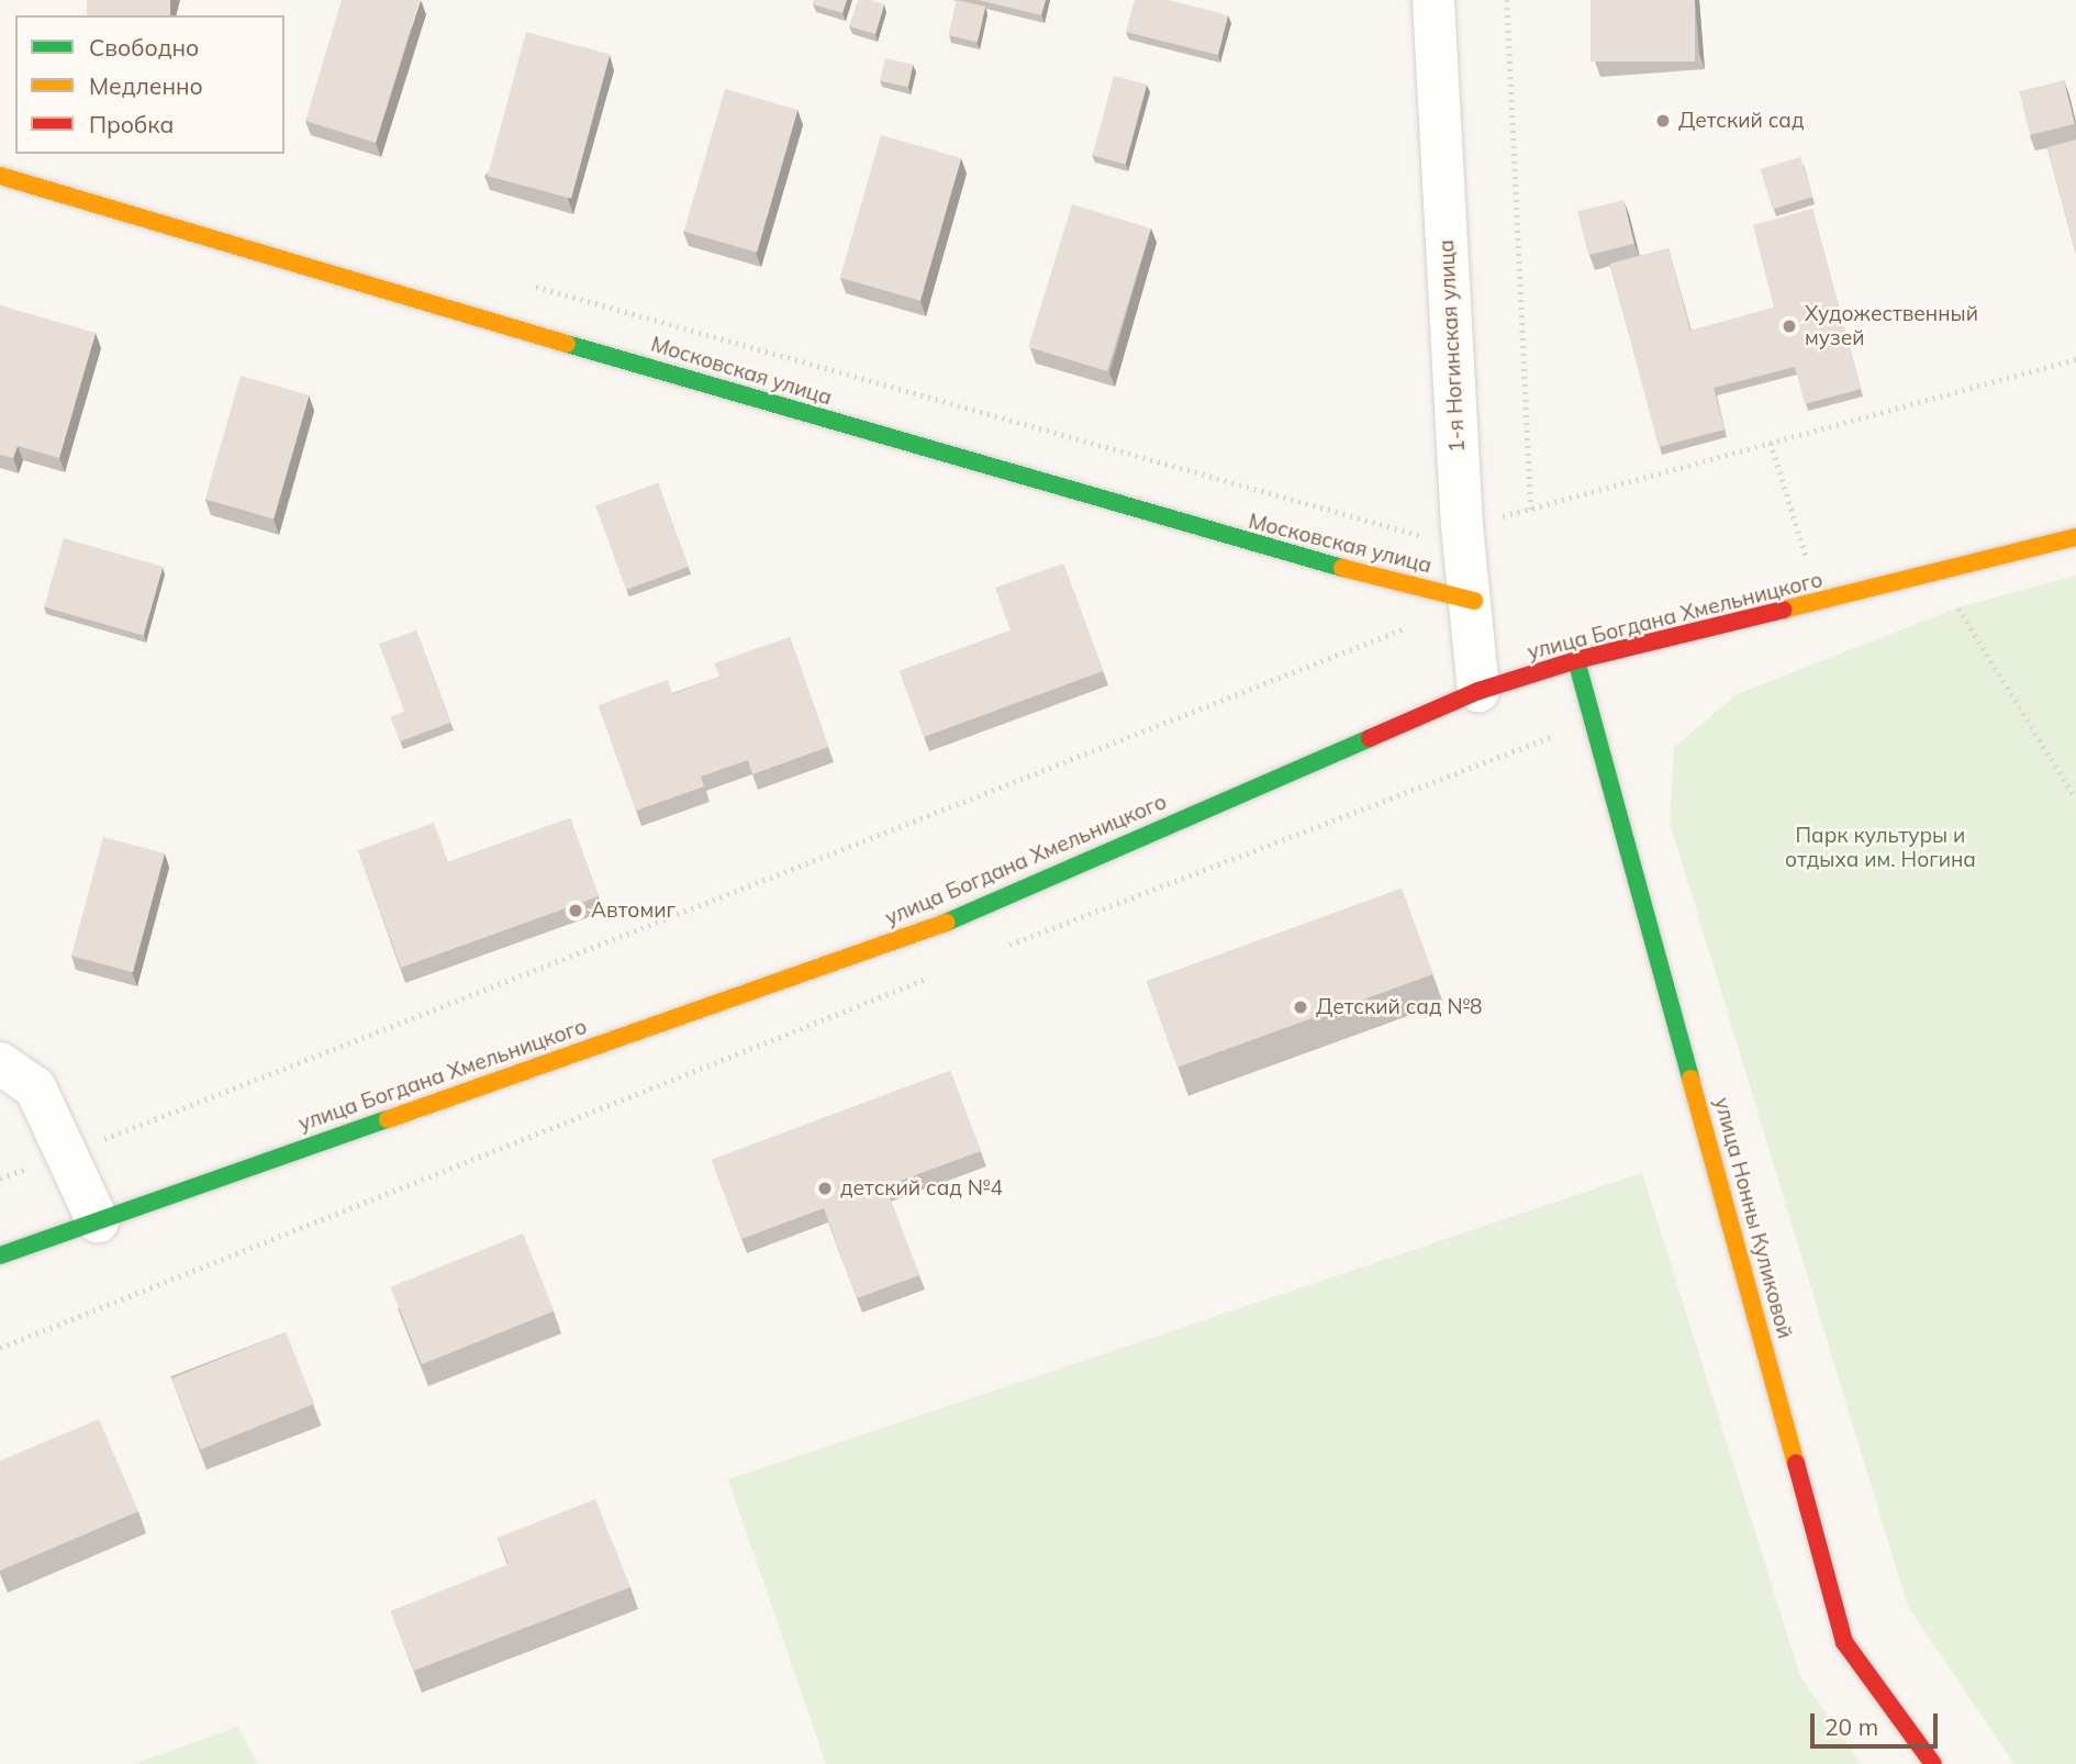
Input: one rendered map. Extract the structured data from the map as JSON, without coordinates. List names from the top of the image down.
{
  "streets": {
    "street": [
      "1-я Ногинская улица",
      "Московская улица",
      "улица Богдана Хмельницкого",
      "улица Нонны Куликовой"
    ]
  },
  "crossings": [
    ["1-я Ногинская улица", "Московская улица"],
    ["1-я Ногинская улица", "улица Богдана Хмельницкого"],
    ["улица Богдана Хмельницкого", "улица Нонны Куликовой"]
  ],
  "parks": ["Парк культуры и отдыха им. Ногина"],
  "places": [
    "Детский сад",
    "Художественный музей",
    "Автомиг",
    "Детский сад №8",
    "детский сад №4"
  ],
  "legend": ["Свободно", "Медленно", "Пробка"],
  "scale_bar": "20 m"
}
